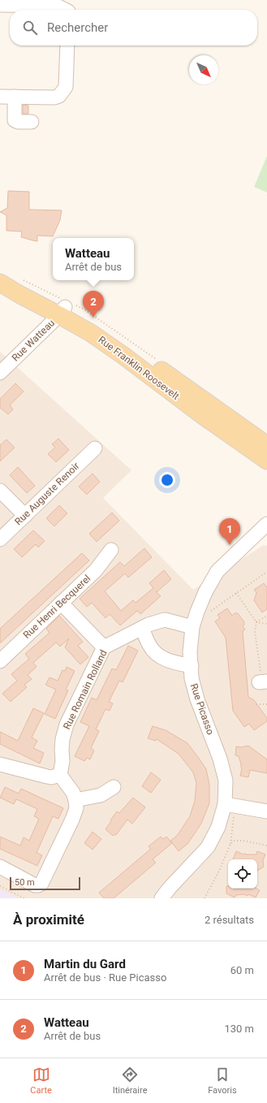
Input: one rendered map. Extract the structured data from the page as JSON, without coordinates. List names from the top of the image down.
{
  "streets": {
    "main road": ["Rue Franklin Roosevelt"],
    "street": [
      "Rue Watteau",
      "Rue Auguste Renoir",
      "Rue Henri Becquerel",
      "Rue Romain Rolland",
      "Rue Picasso"
    ]
  },
  "crossings": [
    ["Rue Watteau", "Rue Franklin Roosevelt"],
    ["Rue Romain Rolland", "Rue Picasso"]
  ],
  "scale_bar": "50 m",
  "north": "bottom right",
  "page": {
    "search": "Rechercher",
    "popup": ["Watteau", "Arrêt de bus"],
    "pins": ["2", "1"],
    "scale": "50 m",
    "heading": ["À proximité", "2 résultats"],
    "list": [
      {
        "mark": "1",
        "name": "Martin du Gard",
        "note": "Arrêt de bus · Rue Picasso",
        "value": "60 m"
      },
      {
        "mark": "2",
        "name": "Watteau",
        "note": "Arrêt de bus",
        "value": "130 m"
      }
    ],
    "nav": ["Carte", "Itinéraire", "Favoris"]
  }
}
